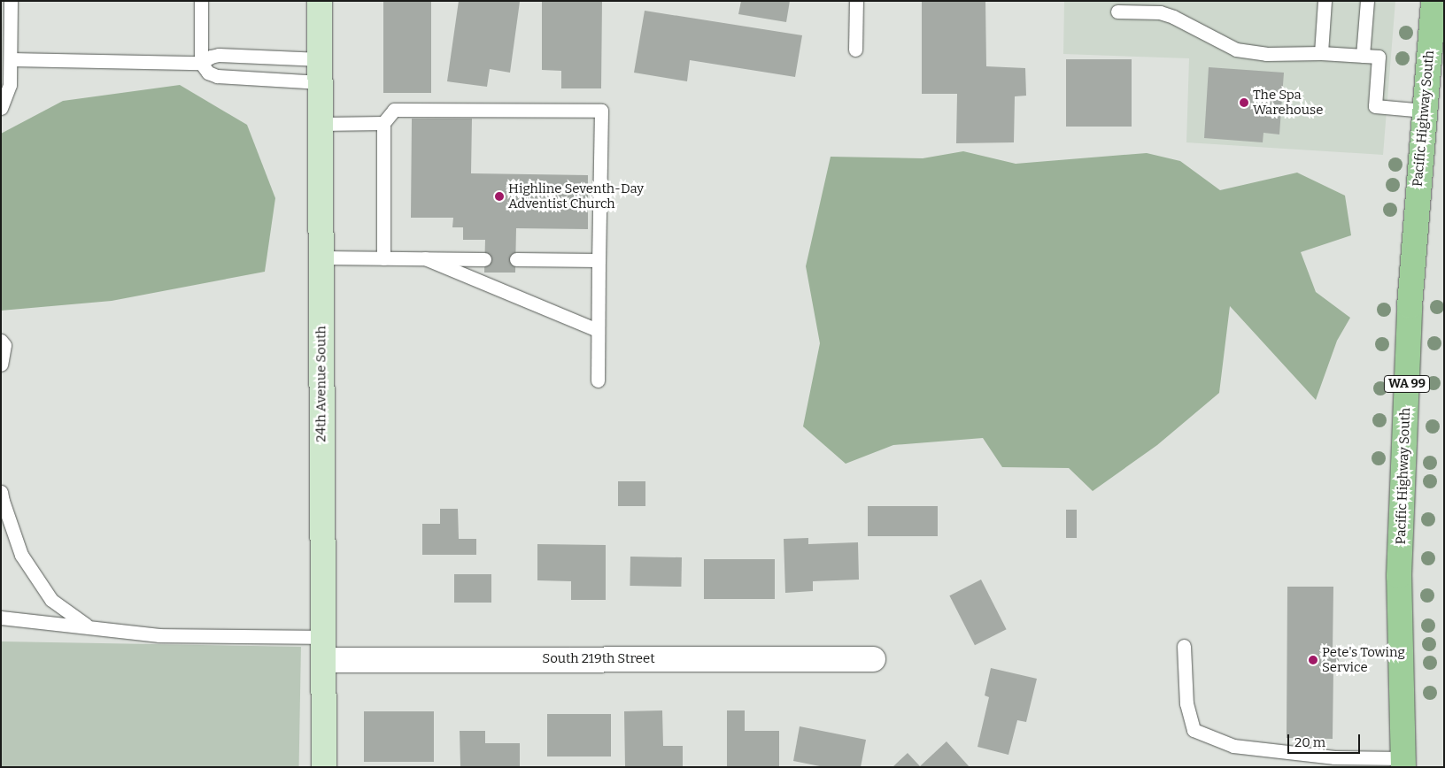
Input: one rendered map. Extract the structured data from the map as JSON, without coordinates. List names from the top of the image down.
{
  "streets": {
    "main road": ["Pacific Highway South", "WA 99"],
    "street": ["24th Avenue South", "South 219th Street"]
  },
  "crossings": [
    ["24th Avenue South", "South 219th Street"]
  ],
  "places": ["The Spa Warehouse", "Highline Seventh-Day Adventist Church", "Pete's Towing Service"],
  "scale_bar": "20 m"
}
